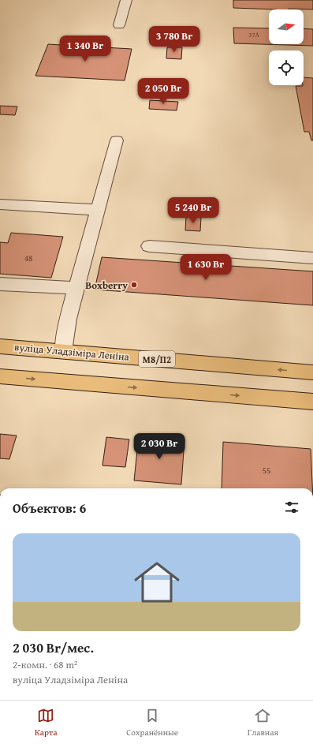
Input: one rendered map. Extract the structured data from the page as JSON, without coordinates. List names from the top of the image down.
{
  "streets": {
    "main road": ["вуліца Уладзіміра Леніна", "М8/П2"]
  },
  "places": ["Boxberry"],
  "house_numbers": ["37А", "48", "55"],
  "north": "right",
  "page": {
    "price": [
      "3 780 Br",
      "1 340 Br",
      "2 050 Br",
      "5 240 Br",
      "1 630 Br",
      "2 030 Br"
    ],
    "heading": "Объектов: 6",
    "list": [
      {
        "name": "2 030 Br/мес.",
        "note": "2-комн. · 68 m² · вуліца Уладзіміра Леніна"
      }
    ],
    "tabs": ["Карта", "Сохранённые", "Главная"]
  }
}
